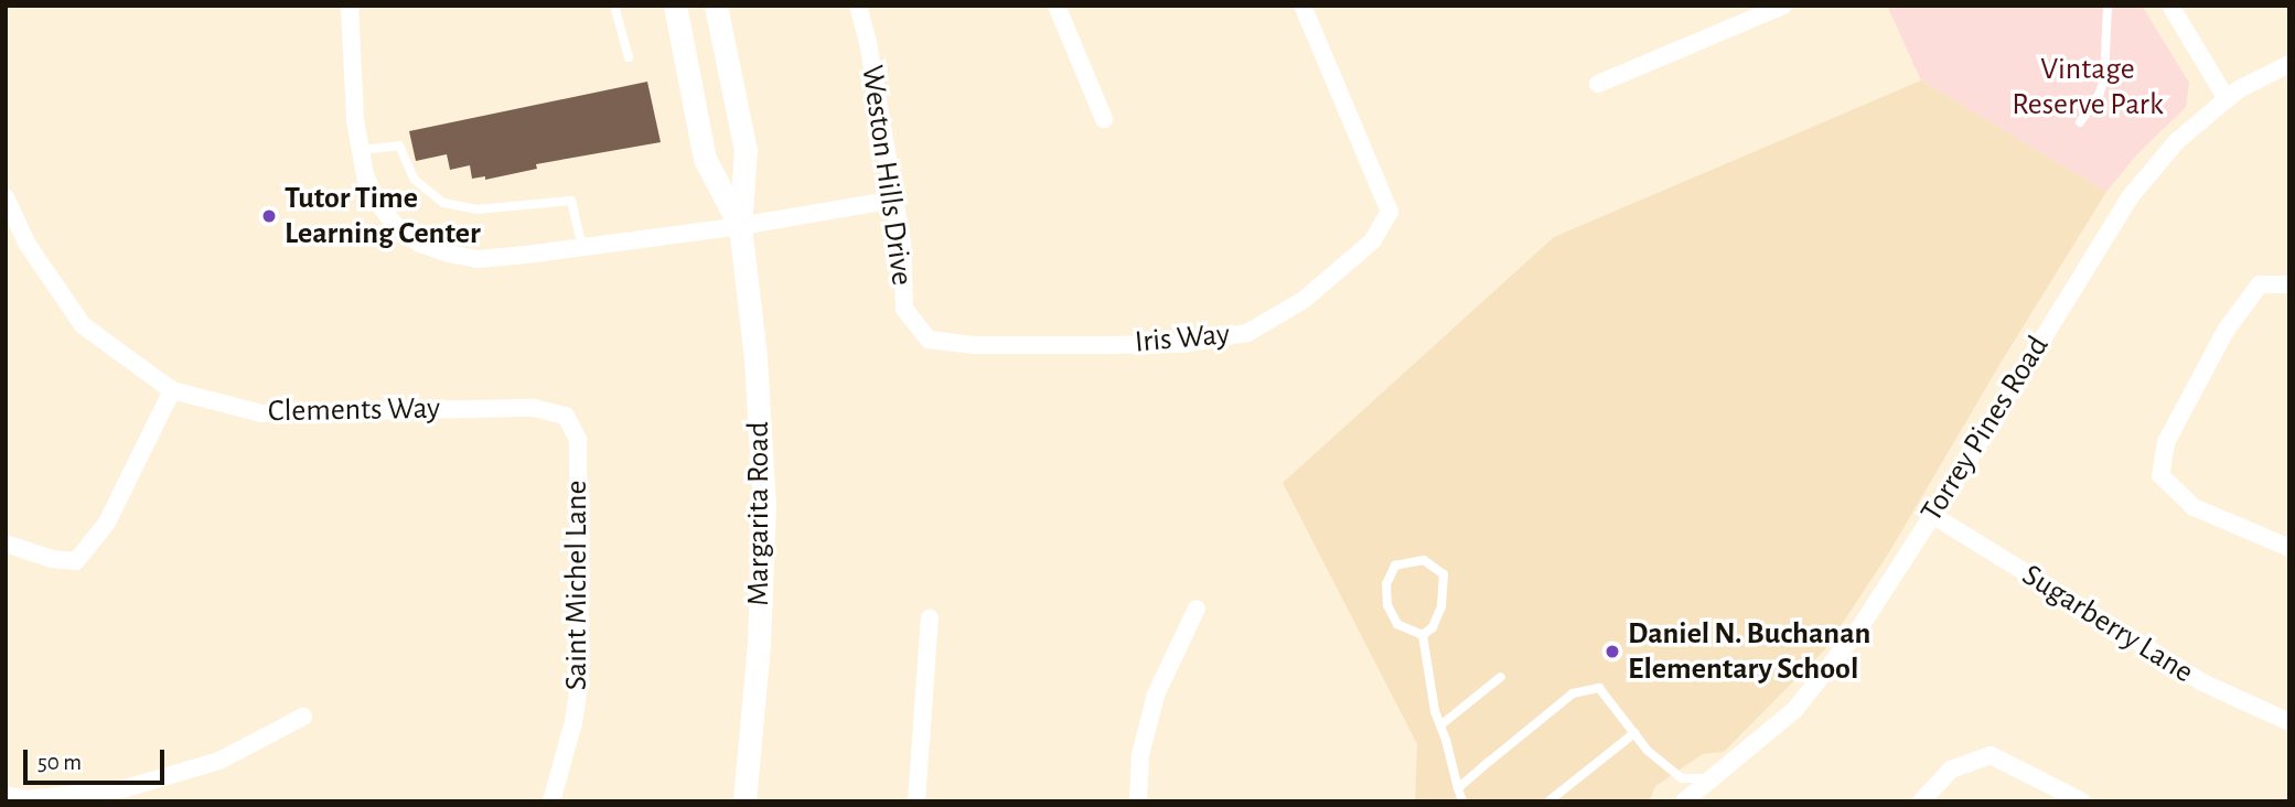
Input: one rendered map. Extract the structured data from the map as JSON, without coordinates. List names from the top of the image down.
{
  "streets": {
    "main road": ["Margarita Road"],
    "street": [
      "Weston Hills Drive",
      "Iris Way",
      "Clements Way",
      "Torrey Pines Road",
      "Saint Michel Lane",
      "Sugarberry Lane"
    ]
  },
  "crossings": [
    ["Weston Hills Drive", "Iris Way"],
    ["Clements Way", "Saint Michel Lane"],
    ["Torrey Pines Road", "Sugarberry Lane"]
  ],
  "parks": ["Vintage Reserve Park"],
  "places": ["Tutor Time Learning Center", "Daniel N. Buchanan Elementary School"],
  "scale_bar": "50 m"
}
